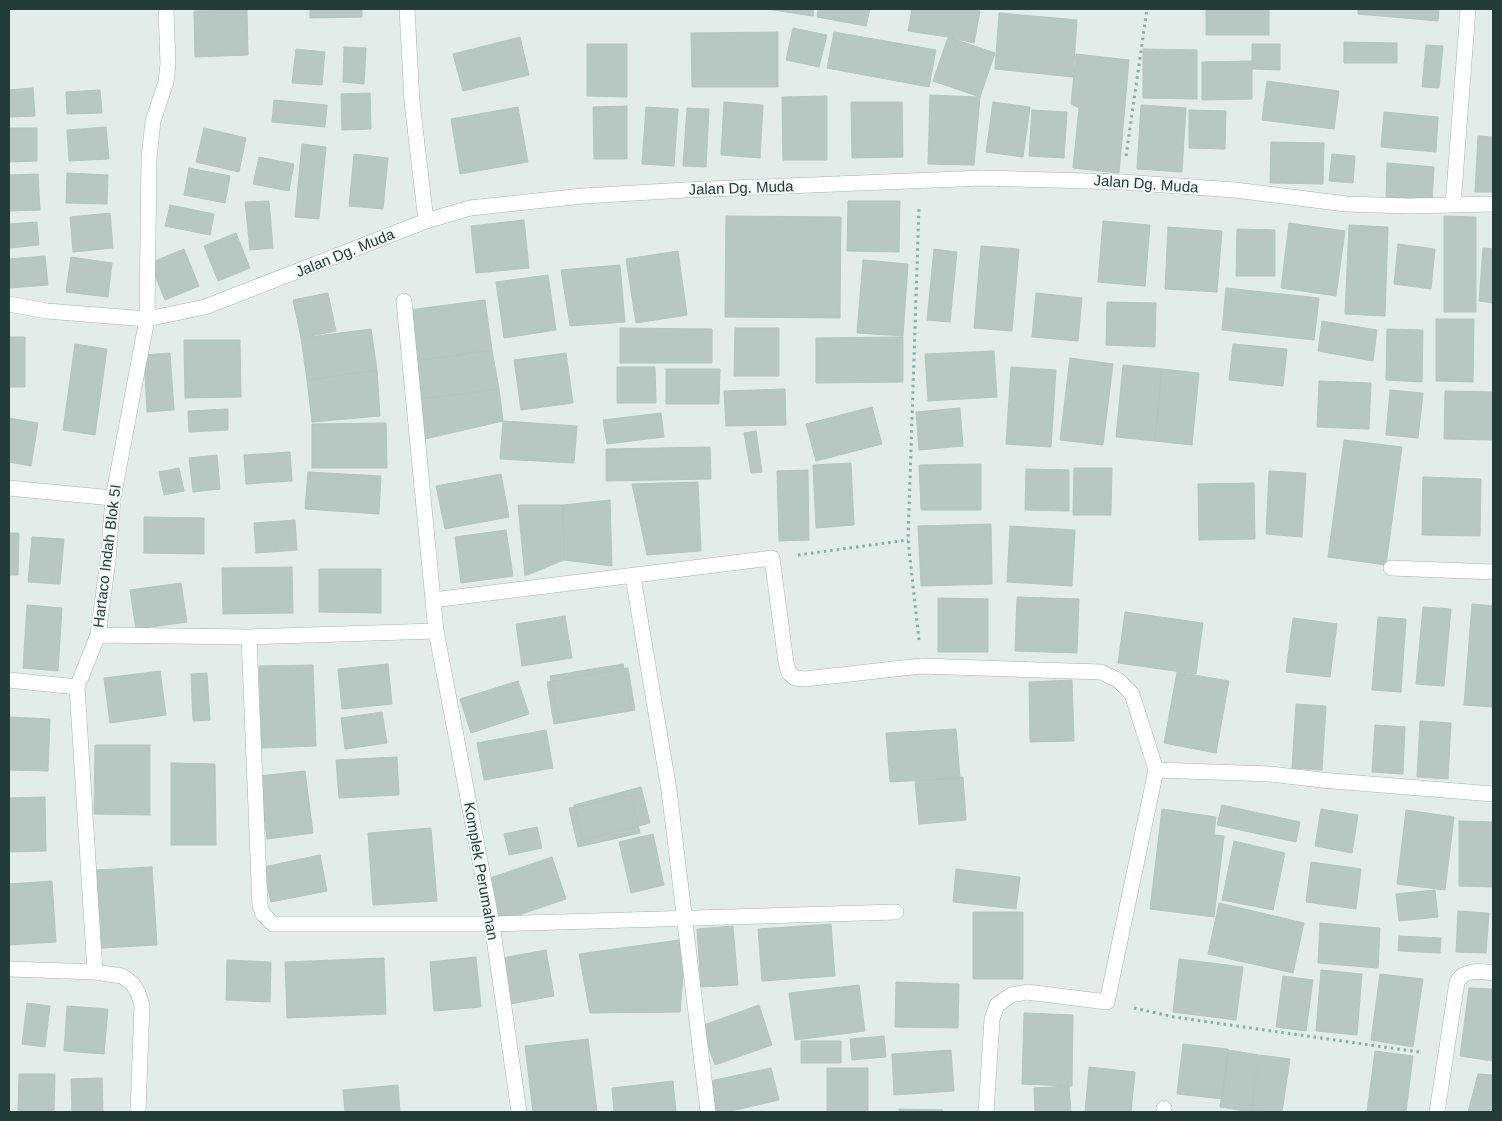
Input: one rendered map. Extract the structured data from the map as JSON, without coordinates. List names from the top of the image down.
{
  "streets": {
    "street": ["Jalan Dg. Muda", "Hartaco Indah Blok 5I", "Komplek Perumahan"]
  },
  "crossings": [
    ["Jalan Dg. Muda", "Hartaco Indah Blok 5I"]
  ]
}
